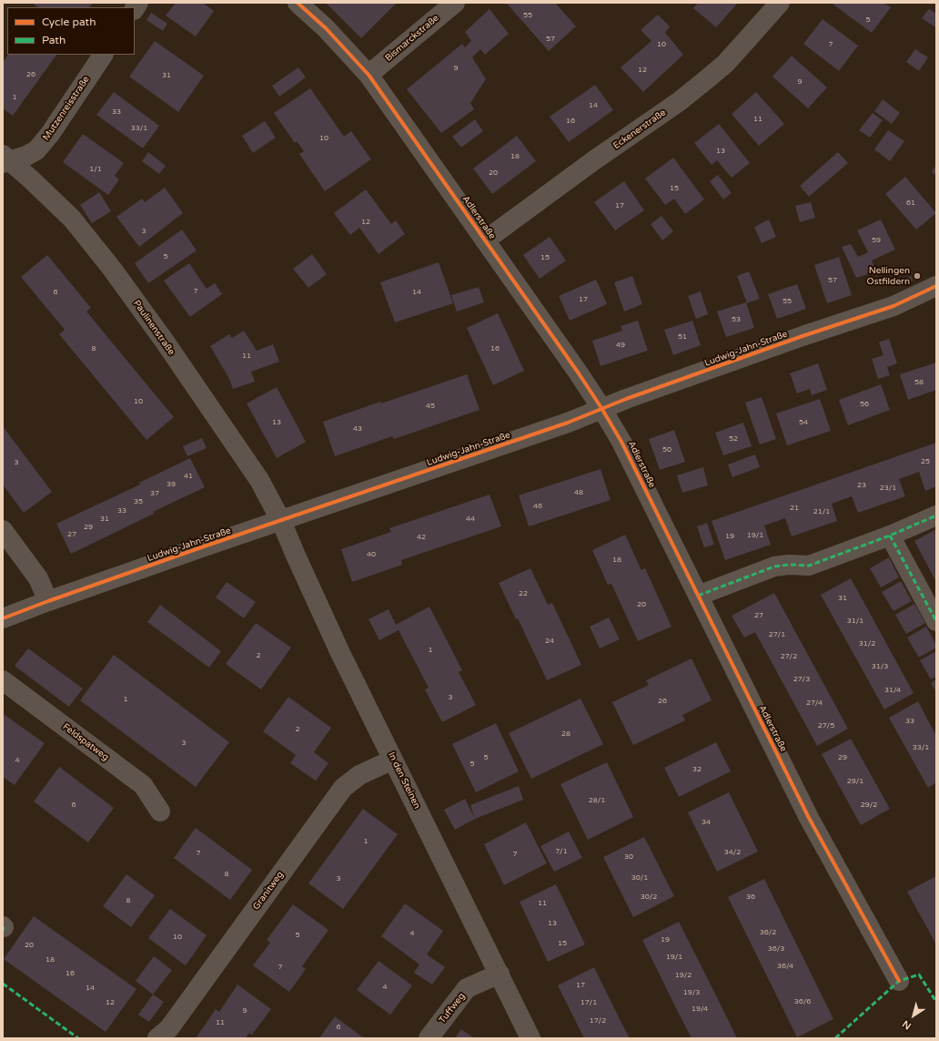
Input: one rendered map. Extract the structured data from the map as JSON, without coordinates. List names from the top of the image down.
{
  "streets": {
    "street": [
      "Bismarckstraße",
      "Mutzenreisstraße",
      "Eckenerstraße",
      "Adlerstraße",
      "Paulinenstraße",
      "Ludwig-Jahn-Straße",
      "Feldspatweg",
      "In den Steinen",
      "Granitweg",
      "Tuffweg"
    ]
  },
  "crossings": [
    ["Bismarckstraße", "Adlerstraße"],
    ["Mutzenreisstraße", "Paulinenstraße"],
    ["Eckenerstraße", "Adlerstraße"],
    ["Adlerstraße", "Ludwig-Jahn-Straße"],
    ["Paulinenstraße", "Ludwig-Jahn-Straße"],
    ["Paulinenstraße", "In den Steinen"],
    ["Ludwig-Jahn-Straße", "In den Steinen"],
    ["In den Steinen", "Granitweg"],
    ["In den Steinen", "Tuffweg"]
  ],
  "places": ["Nellingen Ostfildern"],
  "house_numbers": [
    "55",
    "5",
    "57",
    "10",
    "7",
    "9",
    "12",
    "26",
    "31",
    "9",
    "1",
    "14",
    "33",
    "11",
    "16",
    "33/1",
    "10",
    "13",
    "18",
    "1/1",
    "20",
    "15",
    "61",
    "17",
    "12",
    "3",
    "59",
    "5",
    "15",
    "57",
    "7",
    "6",
    "14",
    "17",
    "55",
    "53",
    "51",
    "49",
    "8",
    "16",
    "11",
    "58",
    "10",
    "56",
    "45",
    "13",
    "54",
    "43",
    "52",
    "50",
    "25",
    "3",
    "41",
    "39",
    "23",
    "23/1",
    "48",
    "37",
    "35",
    "46",
    "21",
    "33",
    "21/1",
    "31",
    "44",
    "29",
    "27",
    "19/1",
    "19",
    "42",
    "40",
    "18",
    "22",
    "31",
    "20",
    "27",
    "31/1",
    "27/1",
    "24",
    "31/2",
    "1",
    "2",
    "27/2",
    "31/3",
    "27/3",
    "31/4",
    "3",
    "1",
    "26",
    "27/4",
    "33",
    "27/5",
    "2",
    "28",
    "3",
    "33/1",
    "5",
    "29",
    "4",
    "5",
    "32",
    "29/1",
    "28/1",
    "6",
    "29/2",
    "34",
    "1",
    "7/1",
    "34/2",
    "7",
    "7",
    "30",
    "8",
    "30/1",
    "3",
    "30/2",
    "36",
    "8",
    "11",
    "13",
    "36/2",
    "4",
    "5",
    "10",
    "19",
    "15",
    "20",
    "36/3",
    "19/1",
    "18",
    "36/4",
    "7",
    "16",
    "19/2",
    "17",
    "4",
    "14",
    "19/3",
    "36/6",
    "12",
    "17/1",
    "19/4",
    "9",
    "17/2",
    "11",
    "6"
  ],
  "legend": ["Cycle path", "Path"],
  "north": "bottom left"
}
